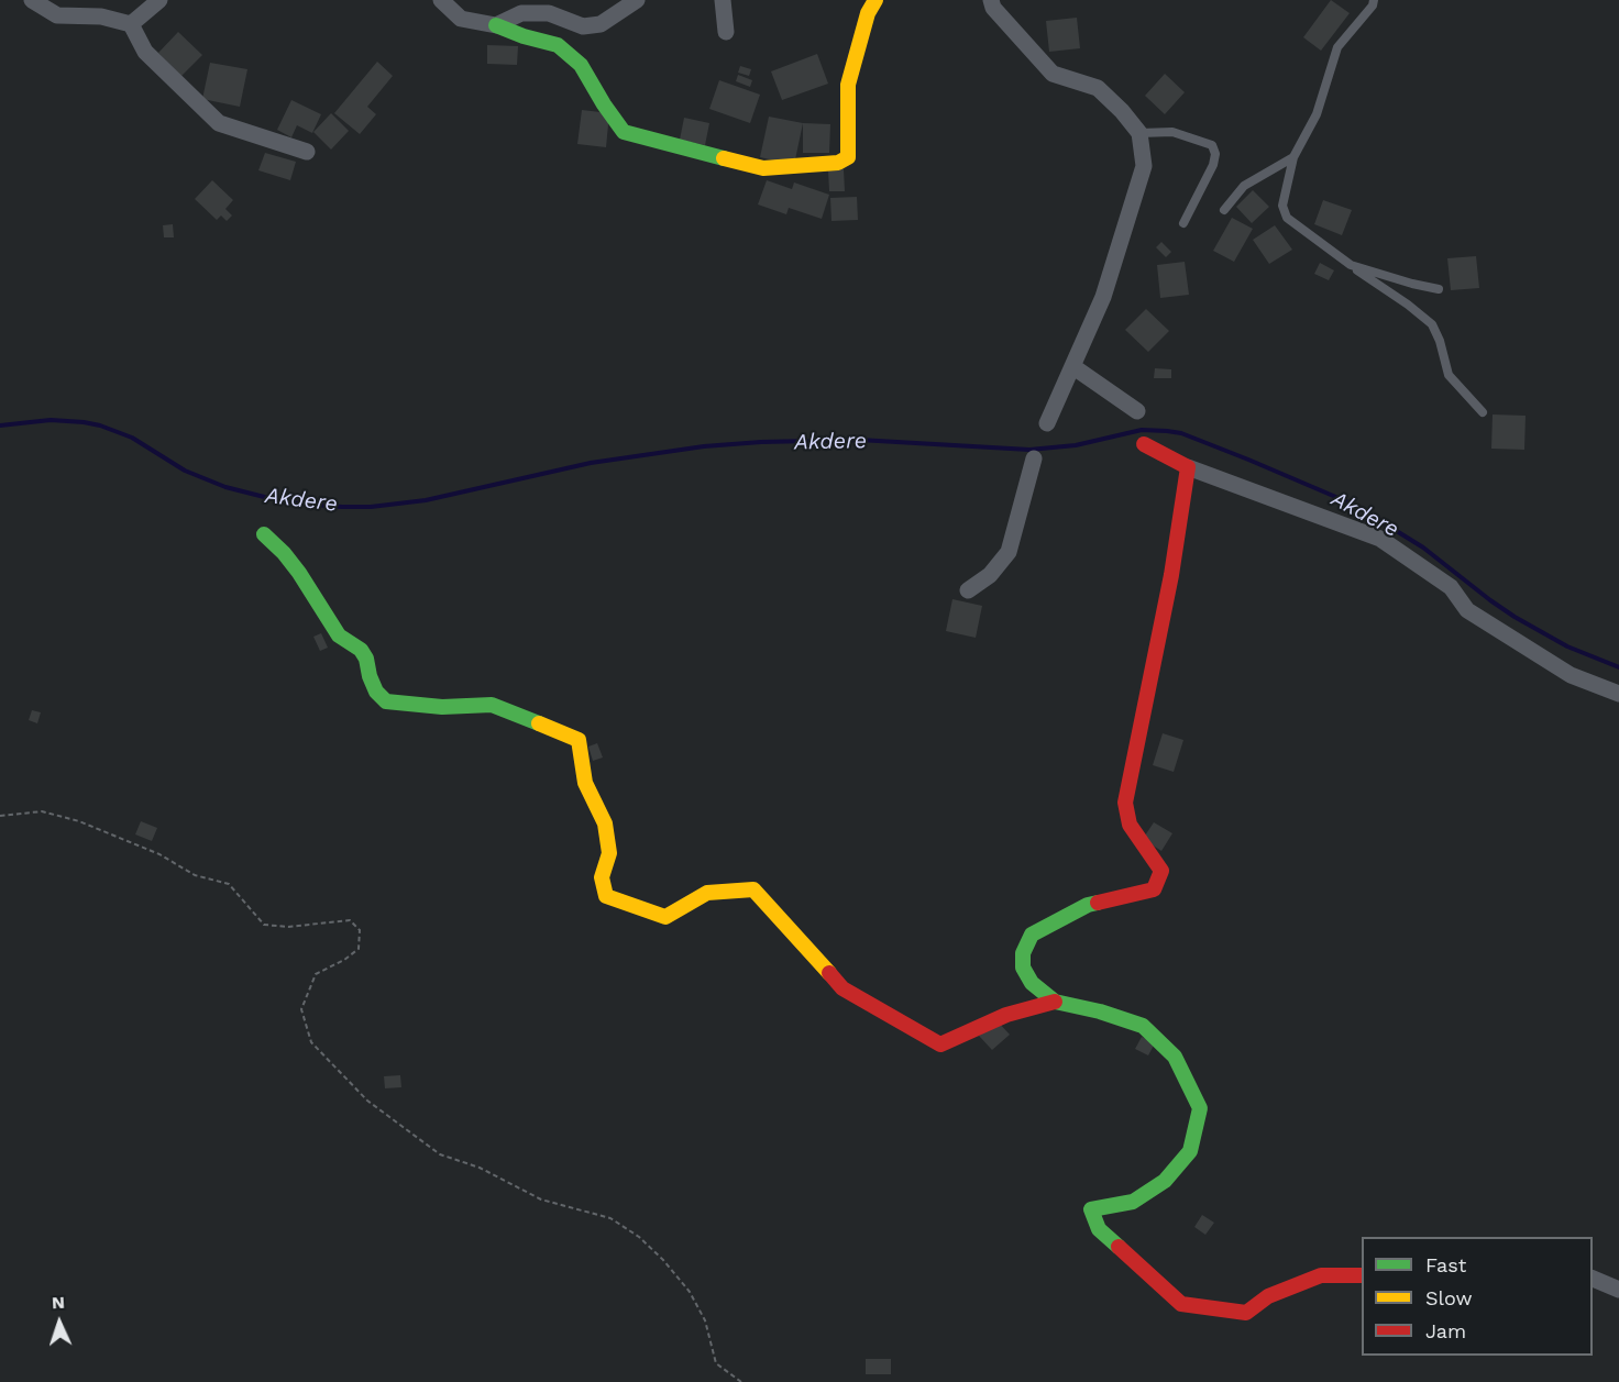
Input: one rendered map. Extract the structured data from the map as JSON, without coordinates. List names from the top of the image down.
{
  "water": ["Akdere"],
  "legend": ["Fast", "Slow", "Jam"],
  "north": "top"
}
